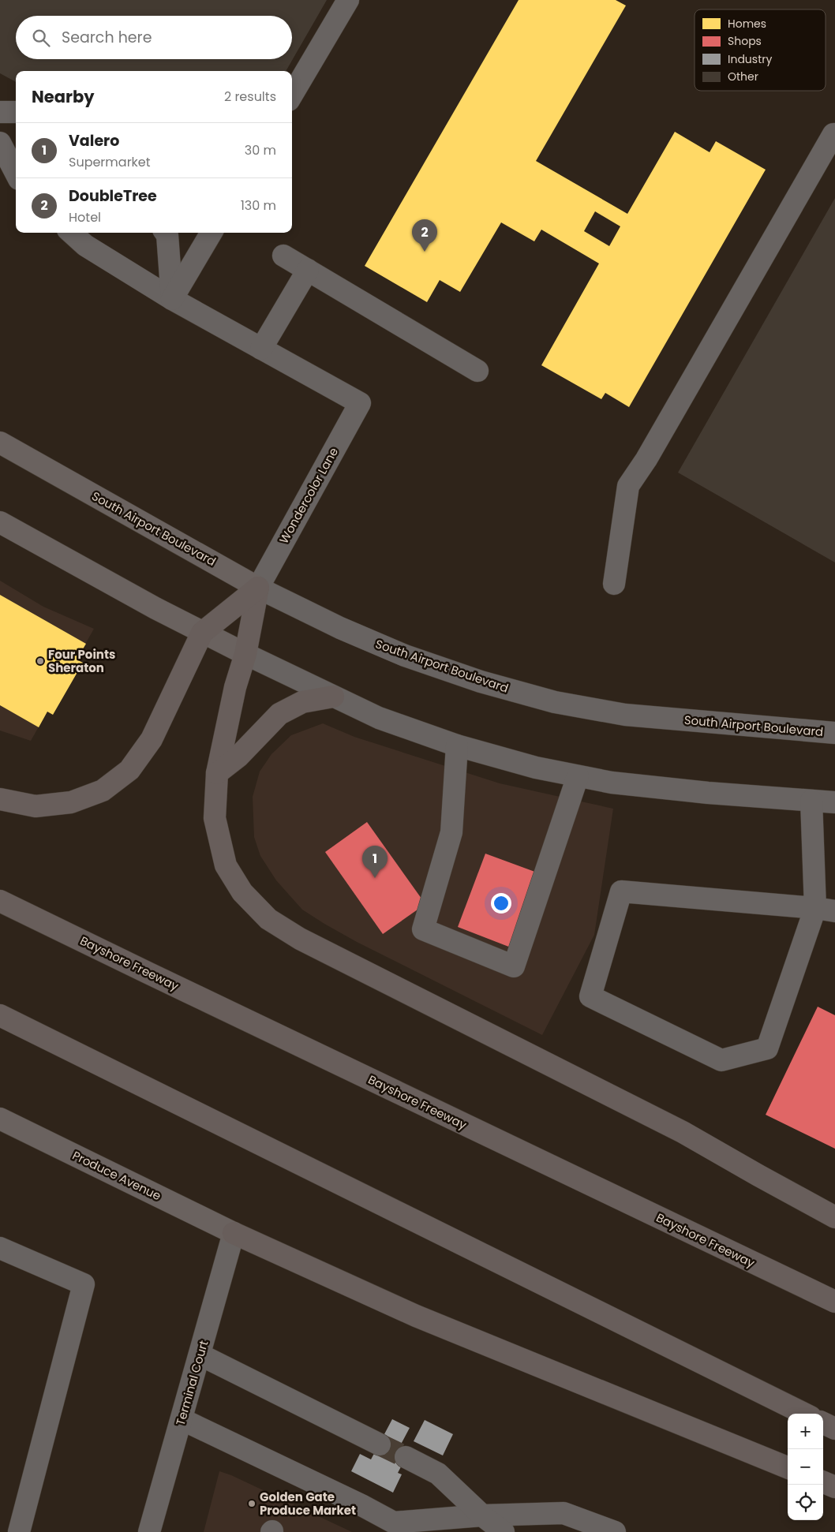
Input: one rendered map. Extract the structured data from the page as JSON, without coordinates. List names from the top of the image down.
{
  "streets": {
    "highway": ["Bayshore Freeway"],
    "main road": ["South Airport Boulevard", "Produce Avenue"],
    "street": ["Wondercolor Lane", "Terminal Court"]
  },
  "crossings": [
    ["Wondercolor Lane", "South Airport Boulevard"],
    ["Produce Avenue", "Terminal Court"]
  ],
  "places": ["Four Points Sheraton", "Golden Gate Produce Market"],
  "legend": [
    "Homes",
    "Shops",
    "Industry",
    "Other"
  ],
  "page": {
    "search": "Search here",
    "heading": ["Nearby", "2 results"],
    "list": [
      {
        "mark": "1",
        "name": "Valero",
        "note": "Supermarket",
        "value": "30 m"
      },
      {
        "mark": "2",
        "name": "DoubleTree",
        "note": "Hotel",
        "value": "130 m"
      }
    ],
    "pins": ["2", "1"],
    "map_buttons": ["+", "−"]
  }
}
